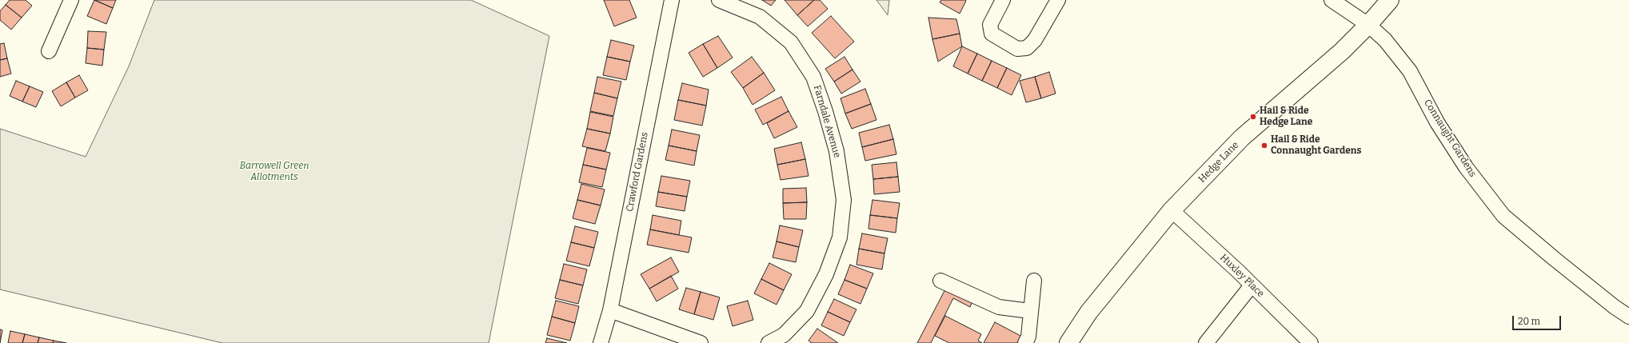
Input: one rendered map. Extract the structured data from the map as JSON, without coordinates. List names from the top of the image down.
{
  "streets": {
    "main road": ["Hedge Lane"],
    "street": [
      "Farndale Avenue",
      "Connaught Gardens",
      "Crawford Gardens",
      "Huxley Place"
    ]
  },
  "crossings": [
    ["Connaught Gardens", "Hedge Lane"],
    ["Hedge Lane", "Huxley Place"]
  ],
  "parks": ["Barrowell Green Allotments"],
  "places": ["Hail & Ride Hedge Lane", "Hail & Ride Connaught Gardens"],
  "scale_bar": "20 m"
}
